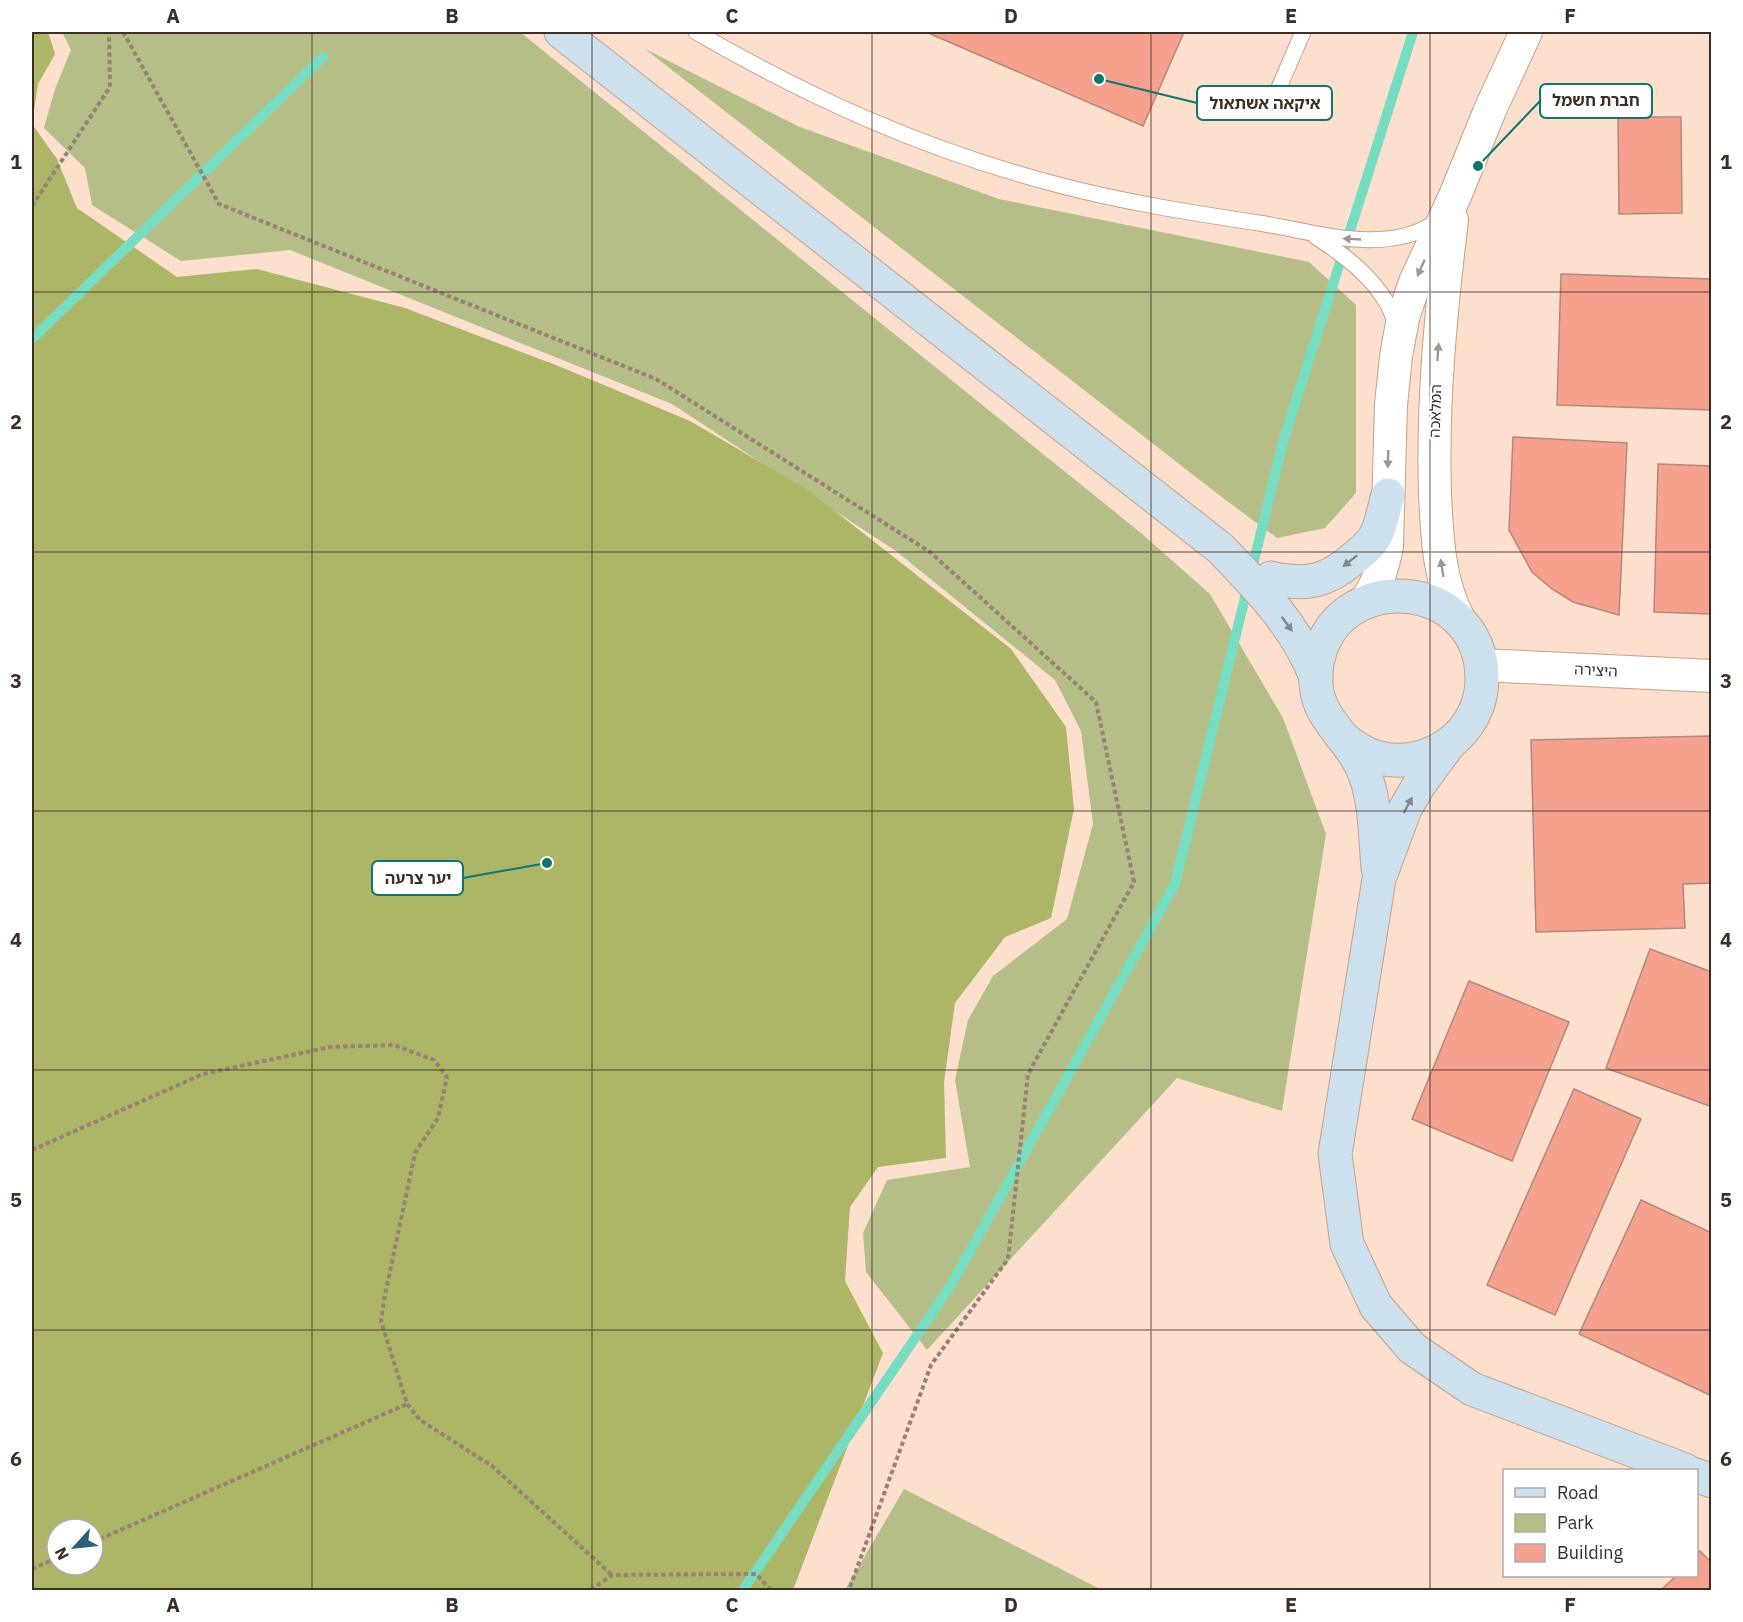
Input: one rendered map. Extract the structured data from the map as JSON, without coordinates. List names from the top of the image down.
{
  "streets": {
    "street": ["המלאכה", "היצירה"]
  },
  "crossings": [
    ["המלאכה", "היצירה"]
  ],
  "places": ["איקאה אשתאול", "חברת חשמל", "יער צרעה"],
  "legend": ["Road", "Park", "Building"],
  "north": "bottom left",
  "grid": {
    "columns": [
      "A",
      "B",
      "C",
      "D",
      "E",
      "F"
    ],
    "rows": [
      "1",
      "2",
      "3",
      "4",
      "5",
      "6"
    ]
  }
}
